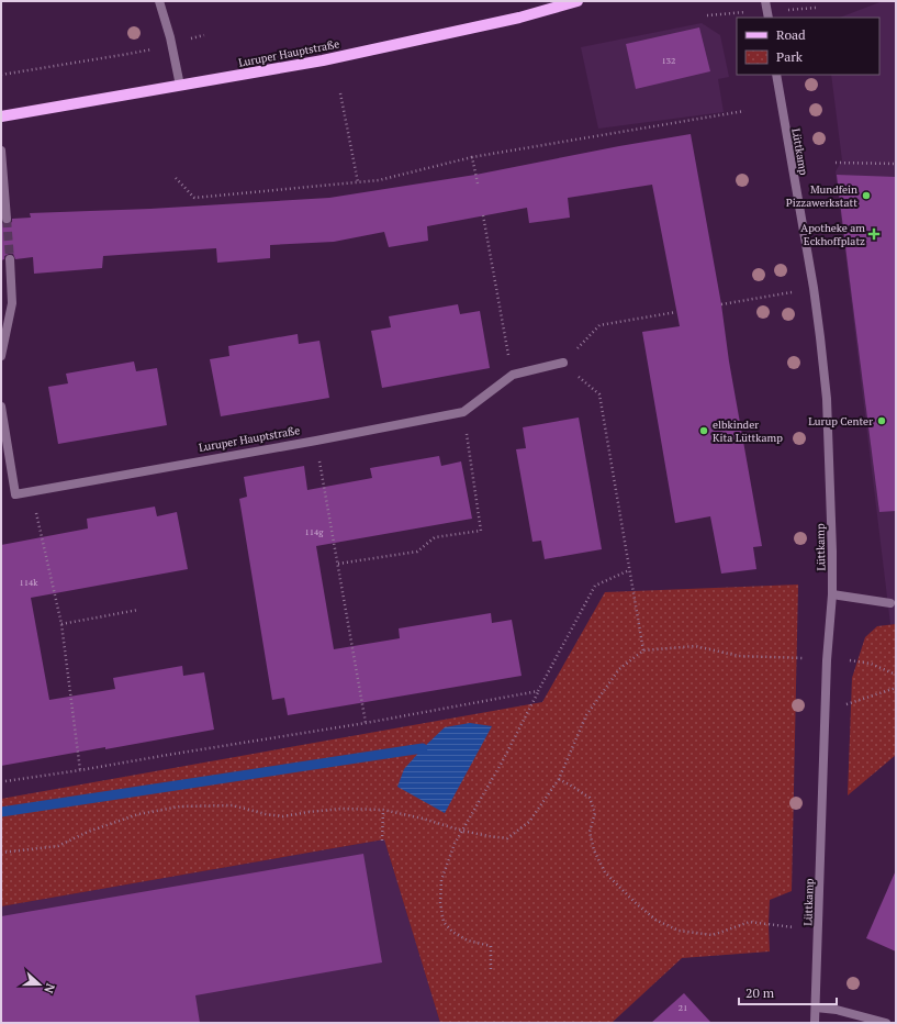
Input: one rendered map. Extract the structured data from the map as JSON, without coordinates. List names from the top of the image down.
{
  "streets": {
    "main road": ["Luruper Hauptstraße"],
    "street": ["Lüttkamp"]
  },
  "places": {
    "other": ["Mundfein Pizzawerkstatt", "Lurup Center", "elbkinder Kita Lüttkamp"],
    "health": ["Apotheke am Eckhoffplatz"]
  },
  "house_numbers": [
    "132",
    "114g",
    "114k",
    "21"
  ],
  "legend": ["Road", "Park"],
  "scale_bar": "20 m",
  "north": "right"
}
